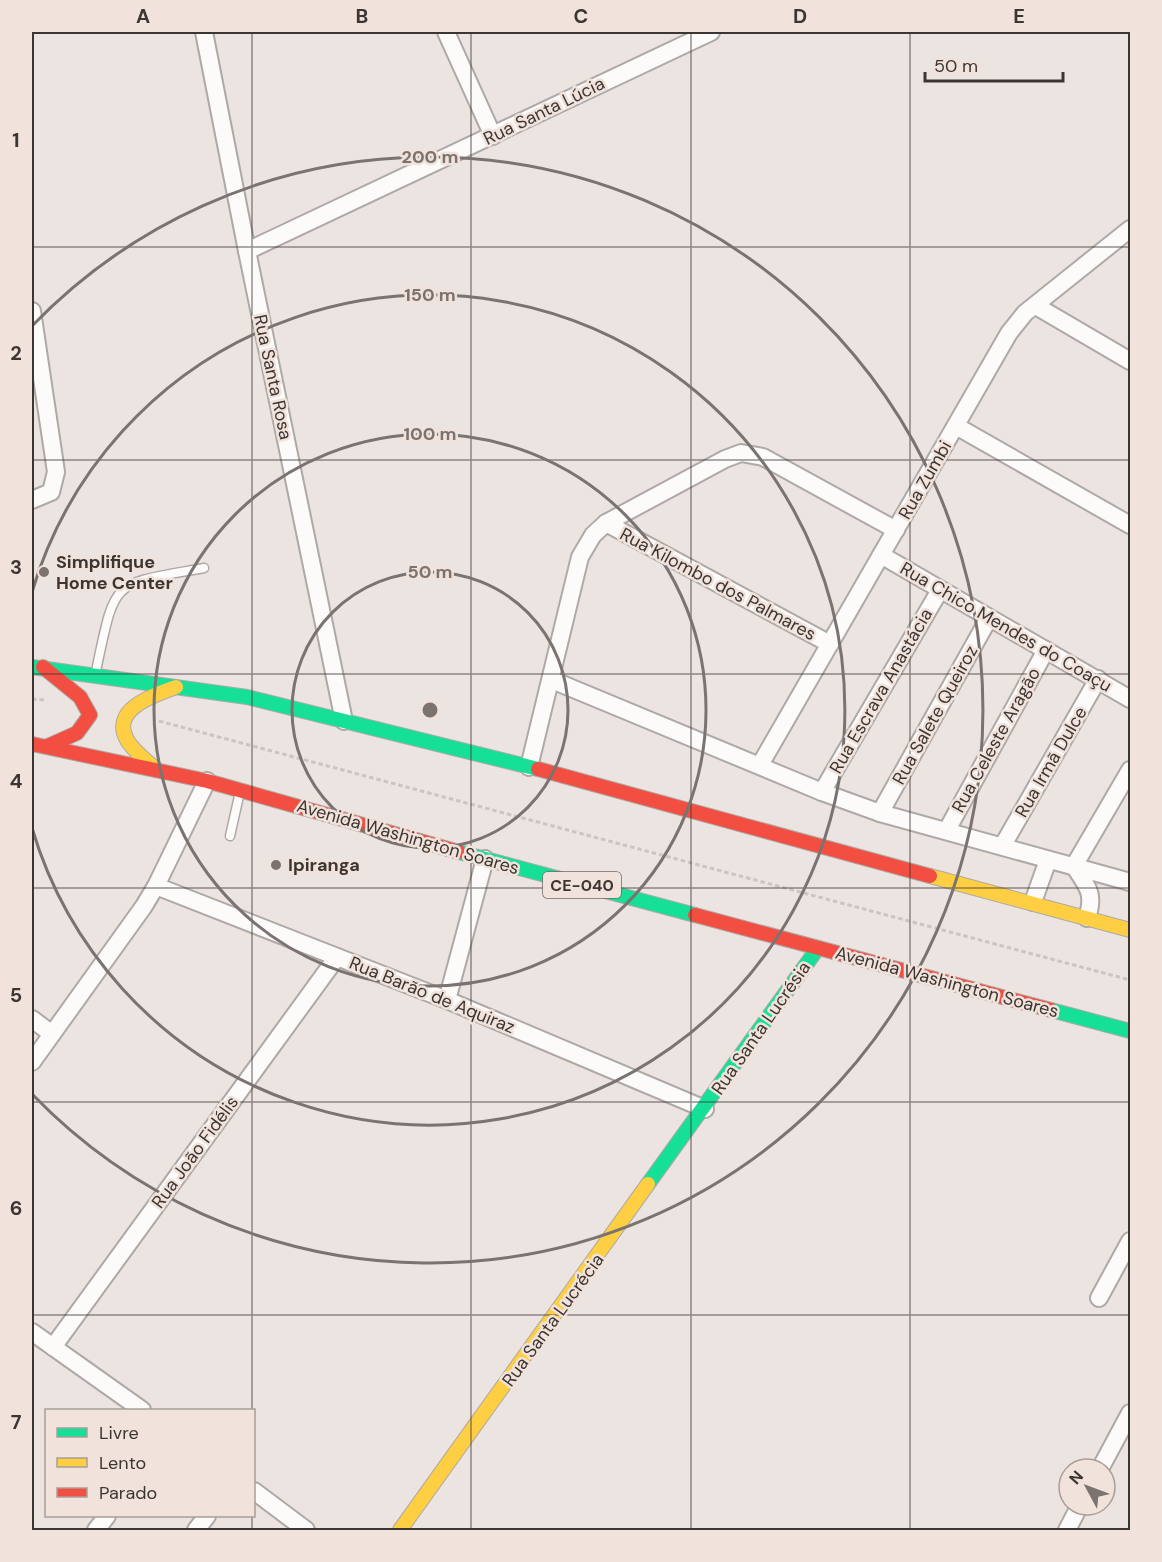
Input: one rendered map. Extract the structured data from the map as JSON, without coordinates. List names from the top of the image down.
{
  "streets": {
    "main road": [
      "Avenida Washington Soares",
      "CE-040",
      "Rua Santa Lucrésia",
      "Rua Santa Lucrécia"
    ],
    "street": [
      "Rua Santa Lúcia",
      "Rua Santa Rosa",
      "Rua Zumbi",
      "Rua Kilombo dos Palmares",
      "Rua Chico Mendes do Coaçu",
      "Rua Escrava Anastácia",
      "Rua Salete Queiroz",
      "Rua Celeste Aragão",
      "Rua Irmã Dulce",
      "Rua Barão de Aquiraz",
      "Rua João Fidélis"
    ]
  },
  "crossings": [
    ["Rua Santa Lúcia", "Rua Santa Rosa"],
    ["Rua Zumbi", "Rua Kilombo dos Palmares"],
    ["Rua Zumbi", "Rua Chico Mendes do Coaçu"],
    ["Rua Chico Mendes do Coaçu", "Rua Escrava Anastácia"],
    ["Rua Chico Mendes do Coaçu", "Rua Salete Queiroz"],
    ["Rua Chico Mendes do Coaçu", "Rua Celeste Aragão"],
    ["Rua Chico Mendes do Coaçu", "Rua Irmã Dulce"],
    ["Avenida Washington Soares", "Rua Santa Lucrésia"],
    ["Rua Barão de Aquiraz", "Rua Santa Lucrésia"],
    ["Rua Barão de Aquiraz", "Rua João Fidélis"],
    ["Rua Barão de Aquiraz", "Rua Santa Lucrécia"],
    ["Rua Santa Lucrésia", "Rua Santa Lucrécia"]
  ],
  "places": ["Simplifique Home Center", "Ipiranga"],
  "legend": ["Livre", "Lento", "Parado"],
  "scale_bar": "50 m",
  "north": "top left",
  "grid": {
    "columns": [
      "A",
      "B",
      "C",
      "D",
      "E"
    ],
    "rows": [
      "1",
      "2",
      "3",
      "4",
      "5",
      "6",
      "7"
    ]
  },
  "rings": [
    "200 m",
    "150 m",
    "100 m",
    "50 m"
  ]
}
